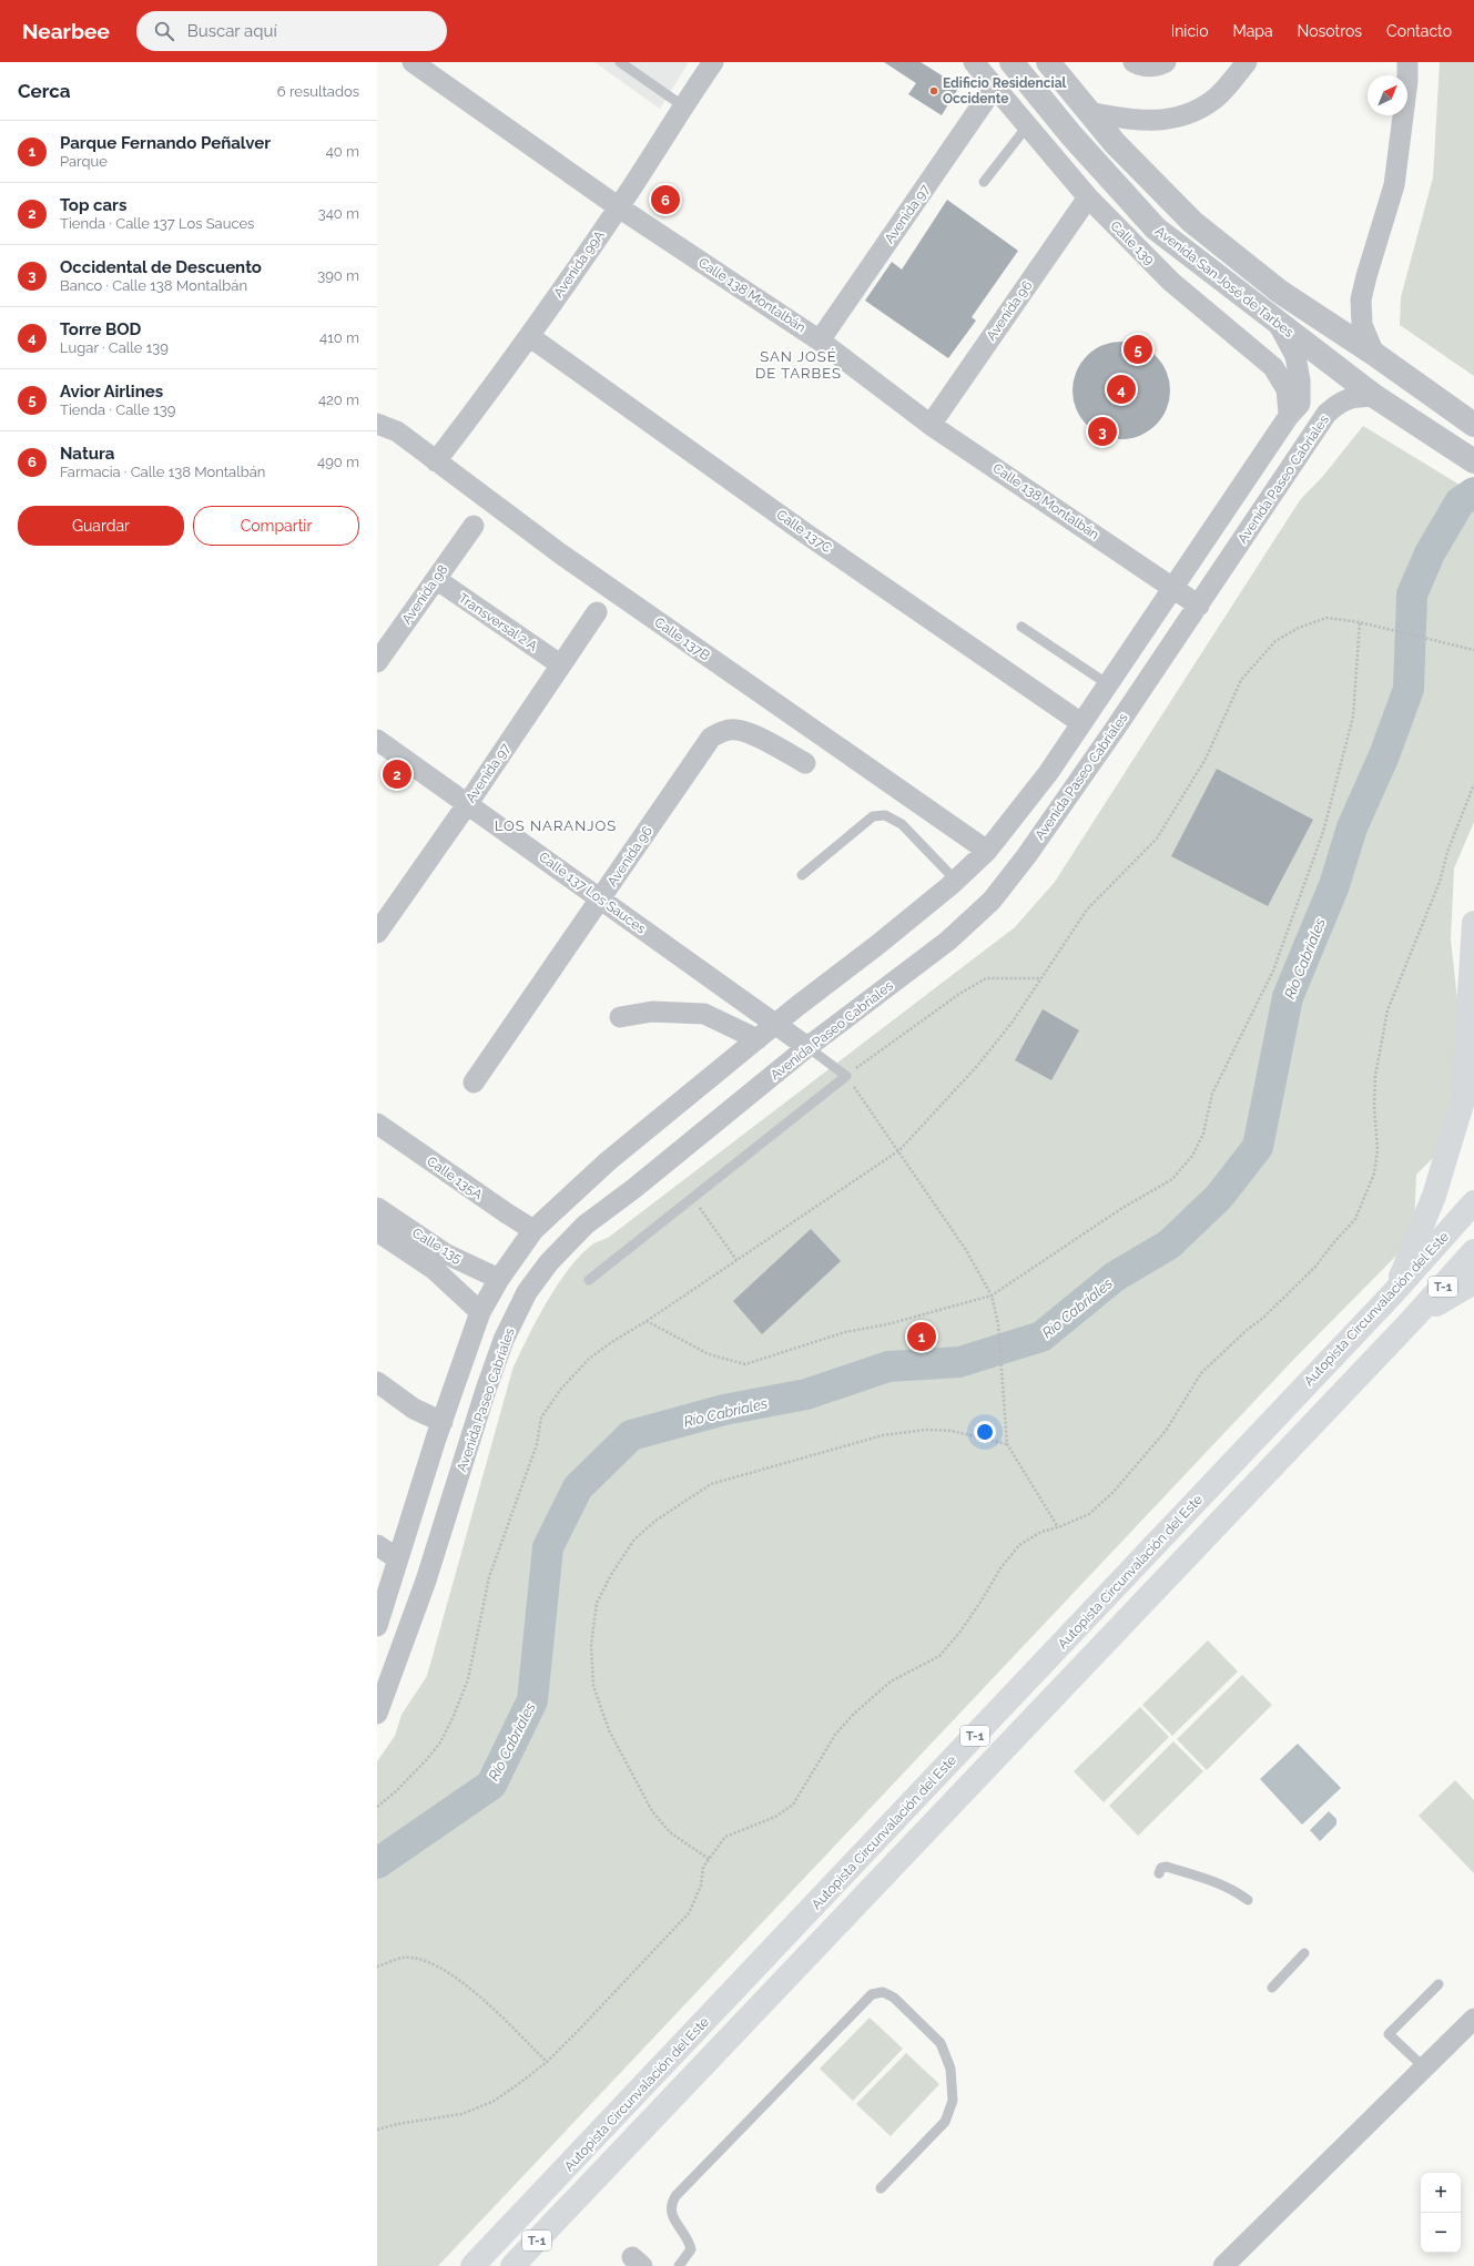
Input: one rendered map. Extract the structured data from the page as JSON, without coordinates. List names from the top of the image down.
{
  "streets": {
    "highway": ["T-1", "Autopista Circunvalación del Este"],
    "street": [
      "Avenida 97",
      "Calle 139",
      "Avenida 99A",
      "Avenida San José de Tarbes",
      "Calle 138 Montalbán",
      "Avenida 96",
      "Avenida Paseo Cabriales",
      "Calle 137C",
      "Avenida 98",
      "Transversal 2 A",
      "Calle 137B",
      "Calle 137 Los Sauces",
      "Calle 135A",
      "Calle 135"
    ]
  },
  "crossings": [
    ["Avenida 97", "Calle 139"],
    ["Avenida 97", "Calle 138 Montalbán"],
    ["Avenida 97", "Transversal 2 A"],
    ["Avenida 97", "Calle 137 Los Sauces"],
    ["Calle 139", "Avenida 96"],
    ["Avenida 99A", "Calle 138 Montalbán"],
    ["Avenida 99A", "Calle 137C"],
    ["Avenida 99A", "Calle 137B"],
    ["Avenida San José de Tarbes", "Avenida Paseo Cabriales"],
    ["Calle 138 Montalbán", "Avenida 96"],
    ["Calle 138 Montalbán", "Avenida Paseo Cabriales"],
    ["Avenida 96", "Calle 137 Los Sauces"],
    ["Avenida Paseo Cabriales", "Calle 137 Los Sauces"],
    ["Avenida 98", "Transversal 2 A"]
  ],
  "districts": ["SAN JOSÉ DE TARBES", "LOS NARANJOS"],
  "water": ["Río Cabriales"],
  "places": ["Edificio Residencial Occidente"],
  "north": "top right",
  "page": {
    "header": "Nearbee",
    "search": "Buscar aquí",
    "nav": [
      "Inicio",
      "Mapa",
      "Nosotros",
      "Contacto"
    ],
    "heading": ["Cerca", "6 resultados"],
    "list": [
      {
        "mark": "1",
        "name": "Parque Fernando Peñalver",
        "note": "Parque",
        "value": "40 m"
      },
      {
        "mark": "2",
        "name": "Top cars",
        "note": "Tienda · Calle 137 Los Sauces",
        "value": "340 m"
      },
      {
        "mark": "3",
        "name": "Occidental de Descuento",
        "note": "Banco · Calle 138 Montalbán",
        "value": "390 m"
      },
      {
        "mark": "4",
        "name": "Torre BOD",
        "note": "Lugar · Calle 139",
        "value": "410 m"
      },
      {
        "mark": "5",
        "name": "Avior Airlines",
        "note": "Tienda · Calle 139",
        "value": "420 m"
      },
      {
        "mark": "6",
        "name": "Natura",
        "note": "Farmacia · Calle 138 Montalbán",
        "value": "490 m"
      }
    ],
    "pins": [
      "6",
      "5",
      "4",
      "3",
      "2",
      "1"
    ],
    "buttons": ["Guardar", "Compartir"],
    "map_buttons": ["+", "−"]
  }
}
